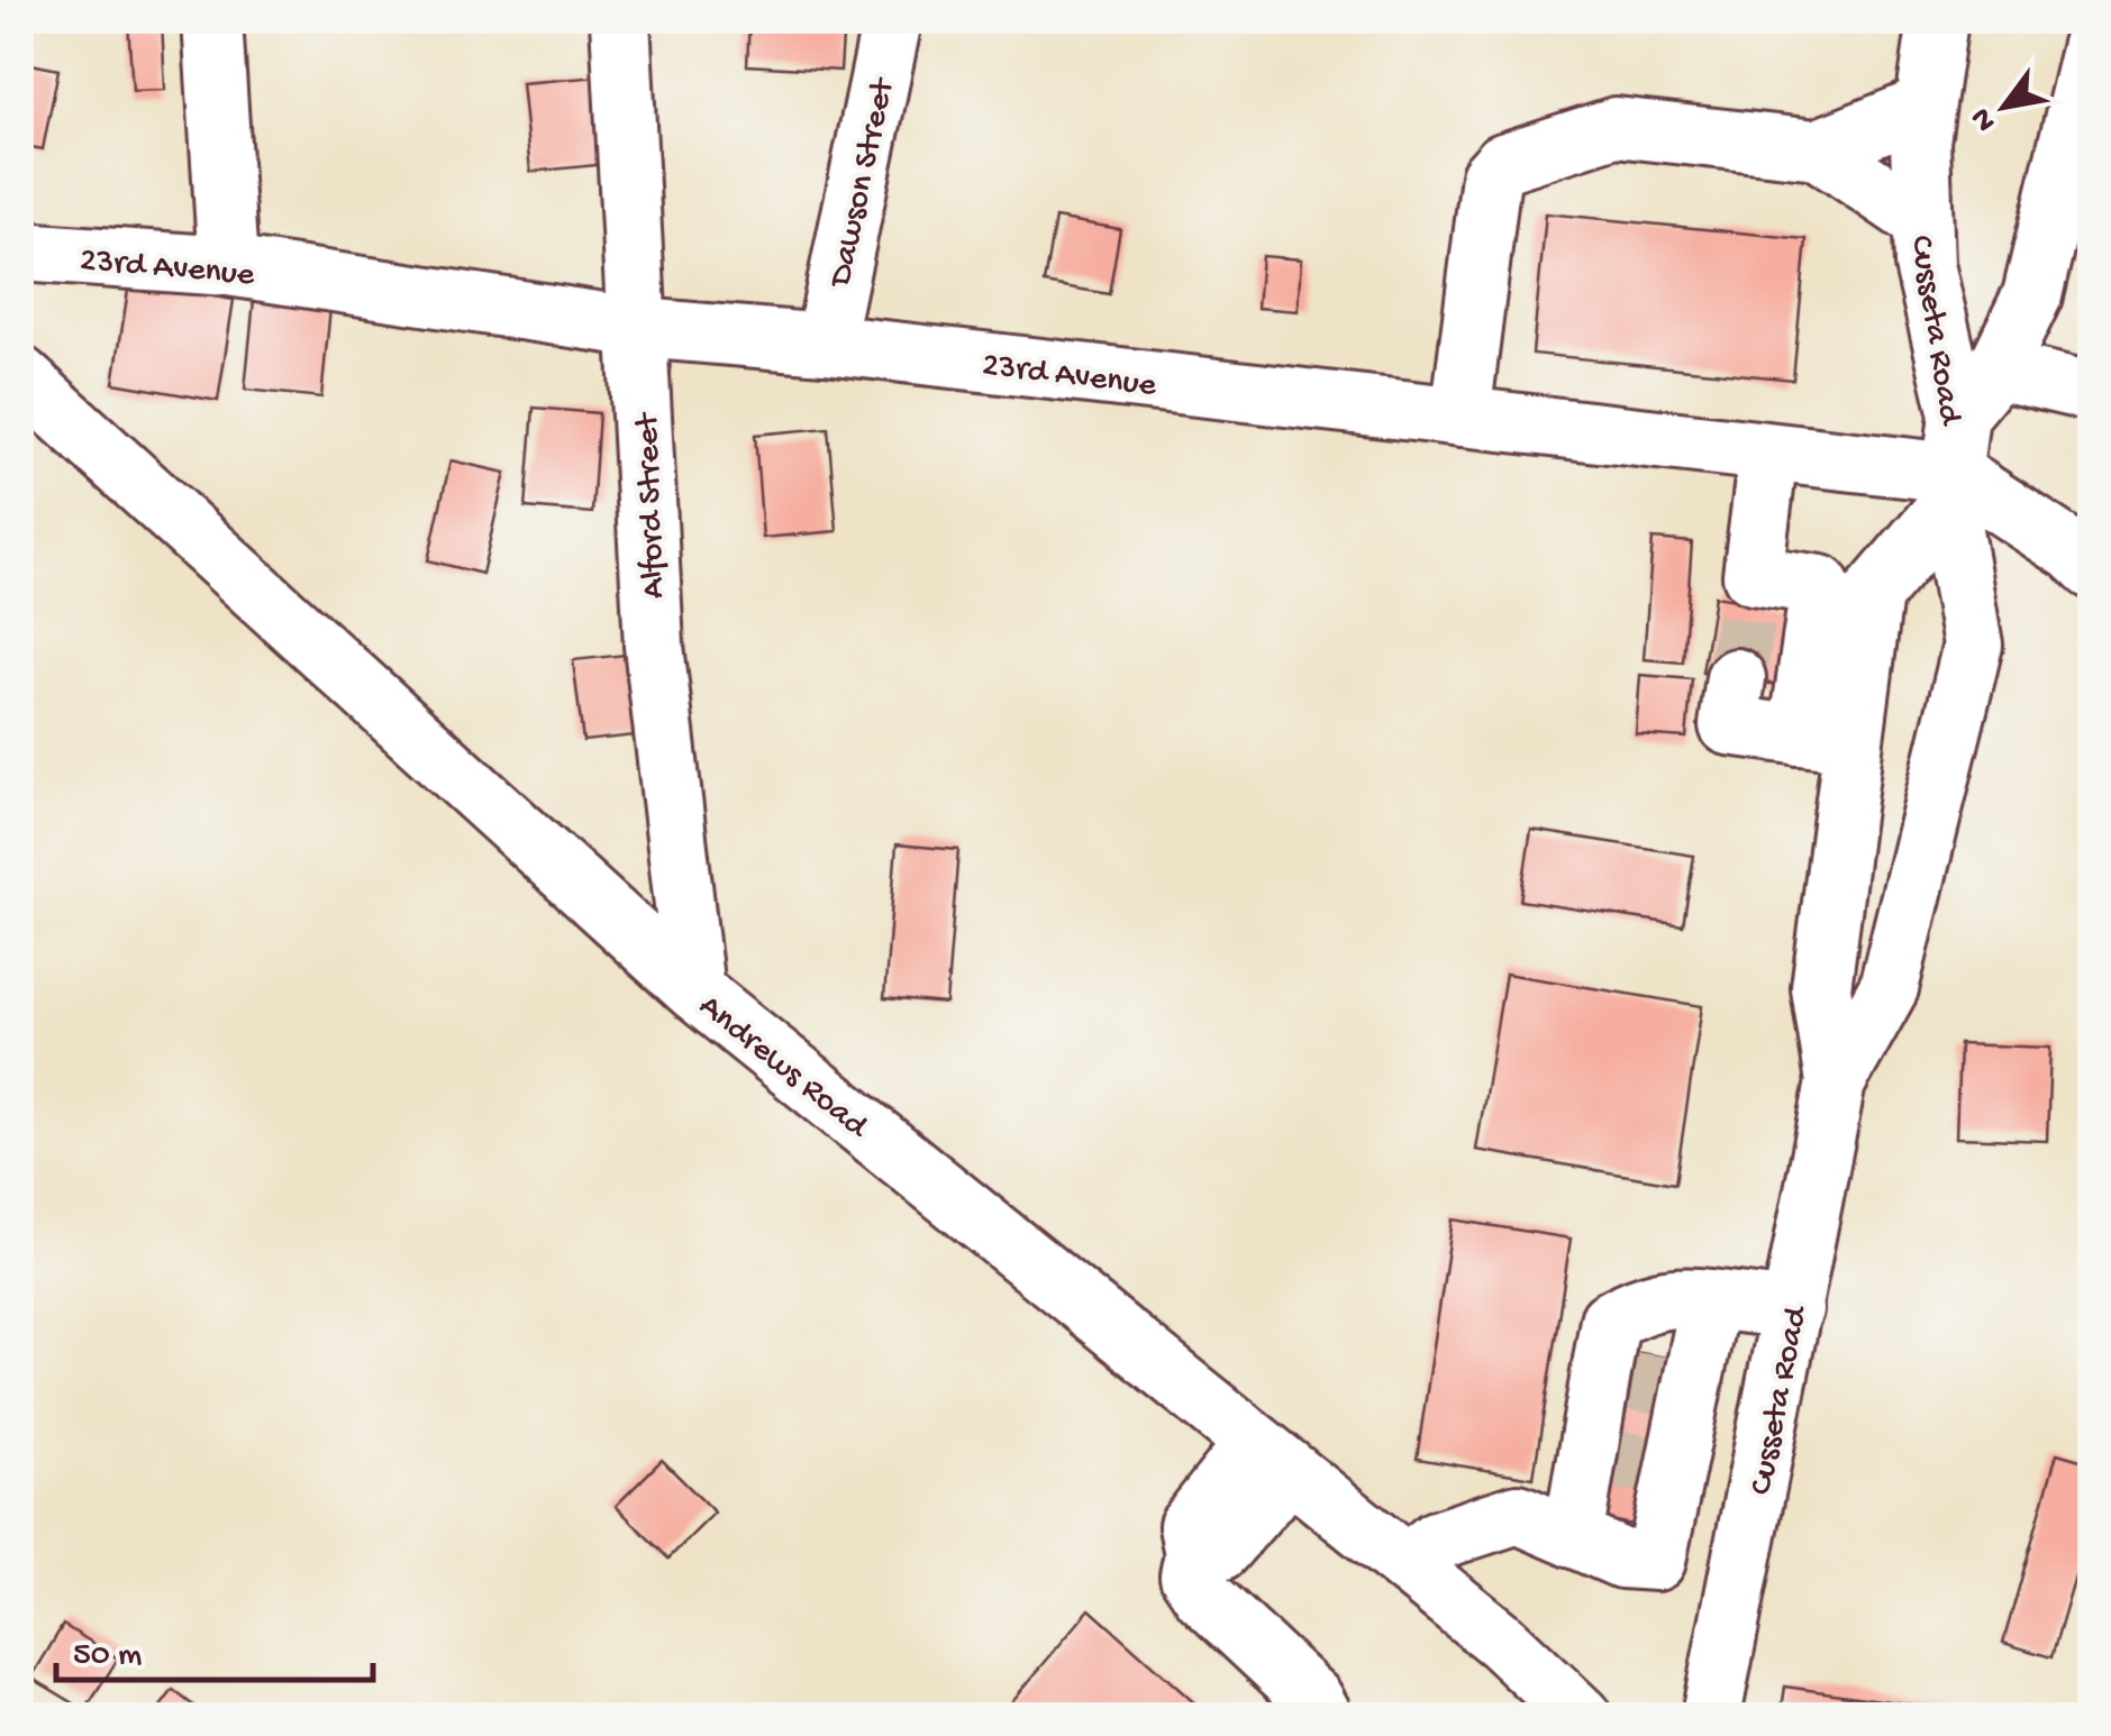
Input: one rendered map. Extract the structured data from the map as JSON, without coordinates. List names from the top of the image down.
{
  "streets": {
    "street": [
      "Dawson Street",
      "23rd Avenue",
      "Cusseta Road",
      "Alford Street",
      "Andrews Road"
    ]
  },
  "crossings": [
    ["Dawson Street", "23rd Avenue"],
    ["23rd Avenue", "Cusseta Road"],
    ["23rd Avenue", "Alford Street"],
    ["Alford Street", "Andrews Road"]
  ],
  "scale_bar": "50 m",
  "north": "bottom left"
}
